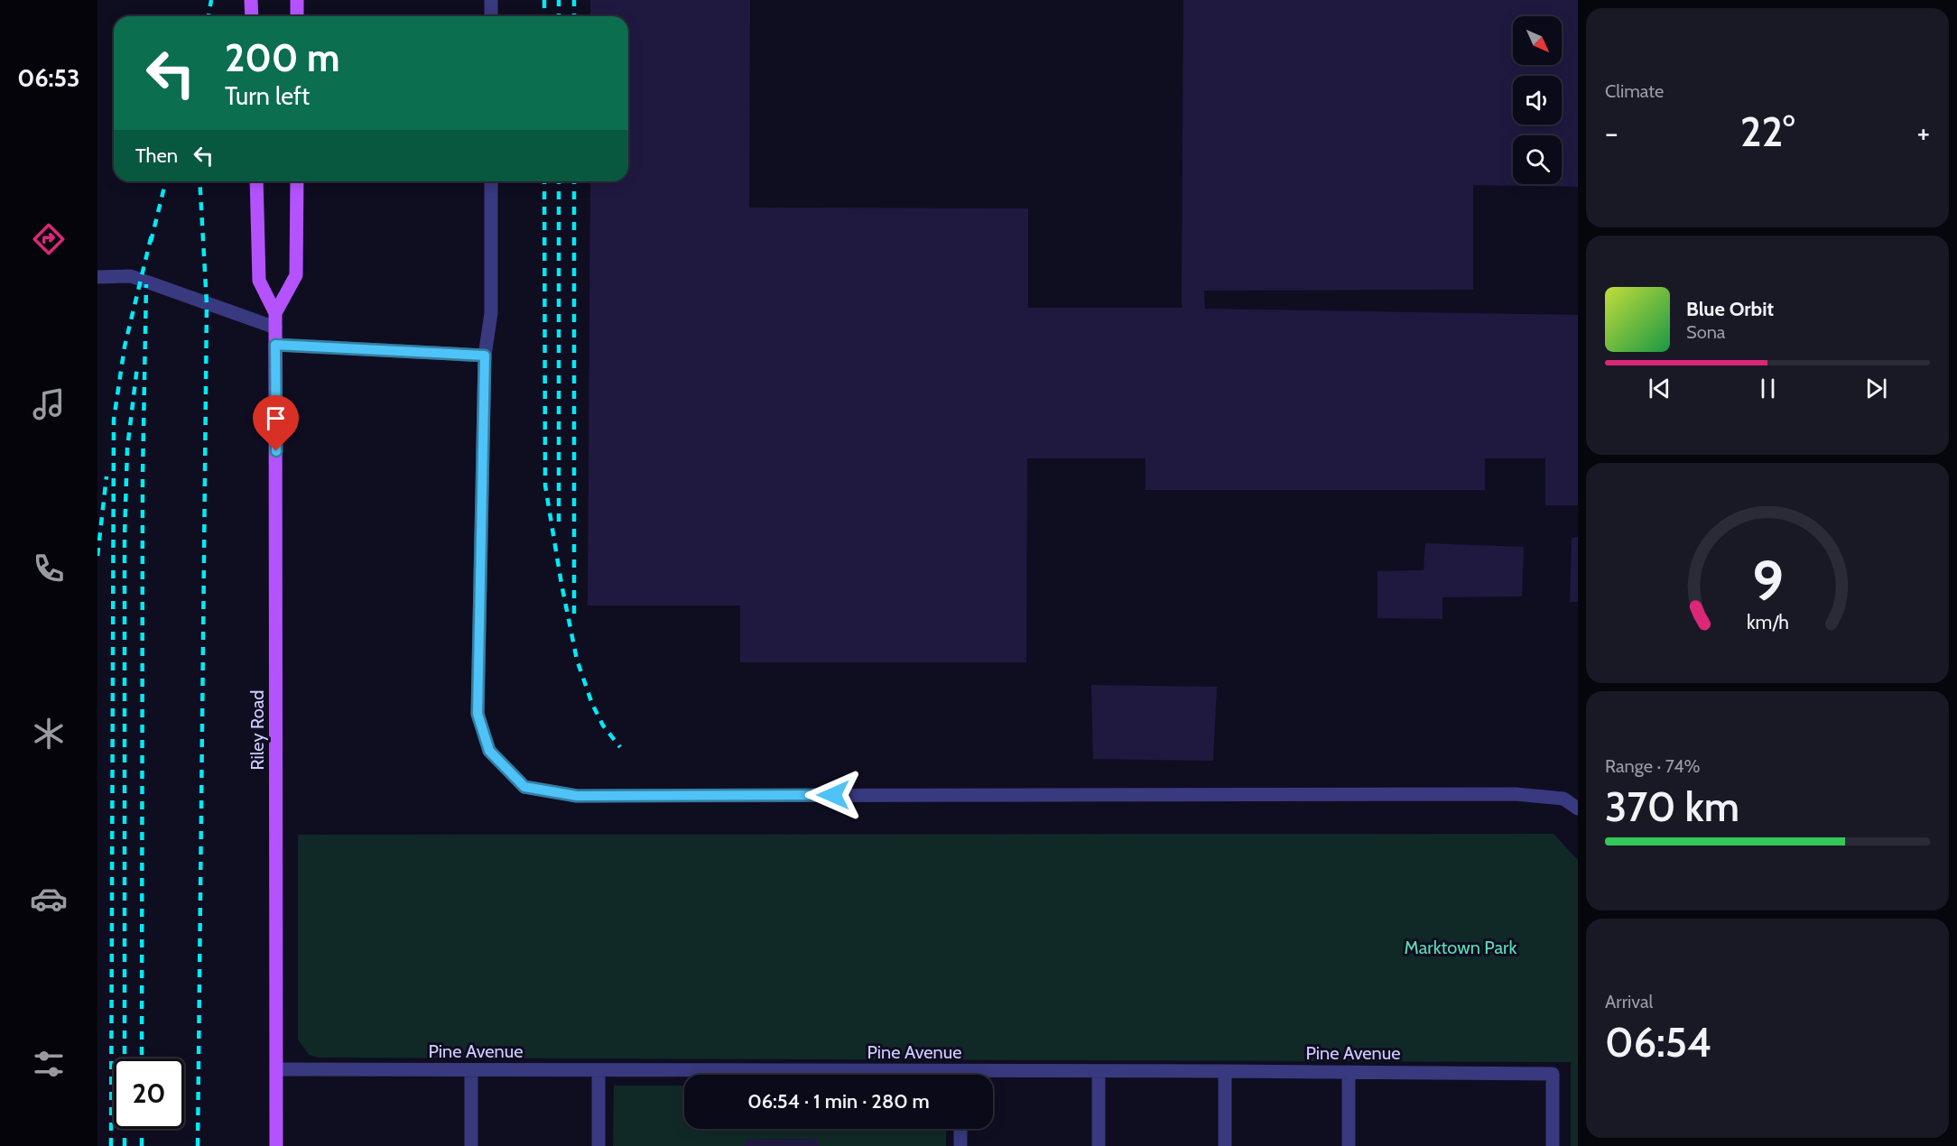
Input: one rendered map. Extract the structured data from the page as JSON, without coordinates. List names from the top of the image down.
{
  "streets": {
    "main road": ["Riley Road"],
    "street": ["Pine Avenue"]
  },
  "crossings": [
    ["Riley Road", "Pine Avenue"]
  ],
  "parks": ["Marktown Park"],
  "north": "bottom right",
  "page": {
    "tabs": "06:53",
    "tile": [
      "Climate",
      ["Range · 74%", "370 km"],
      ["Arrival", "06:54"]
    ],
    "turn": ["200 m", "Turn left"],
    "heat": ["−", "22°", "+"],
    "then": "Then",
    "song": ["Blue Orbit", "Sona"],
    "limit": "20",
    "trip": "06:54 · 1 min · 280 m",
    "gauge": ["9", "km/h"]
  }
}
